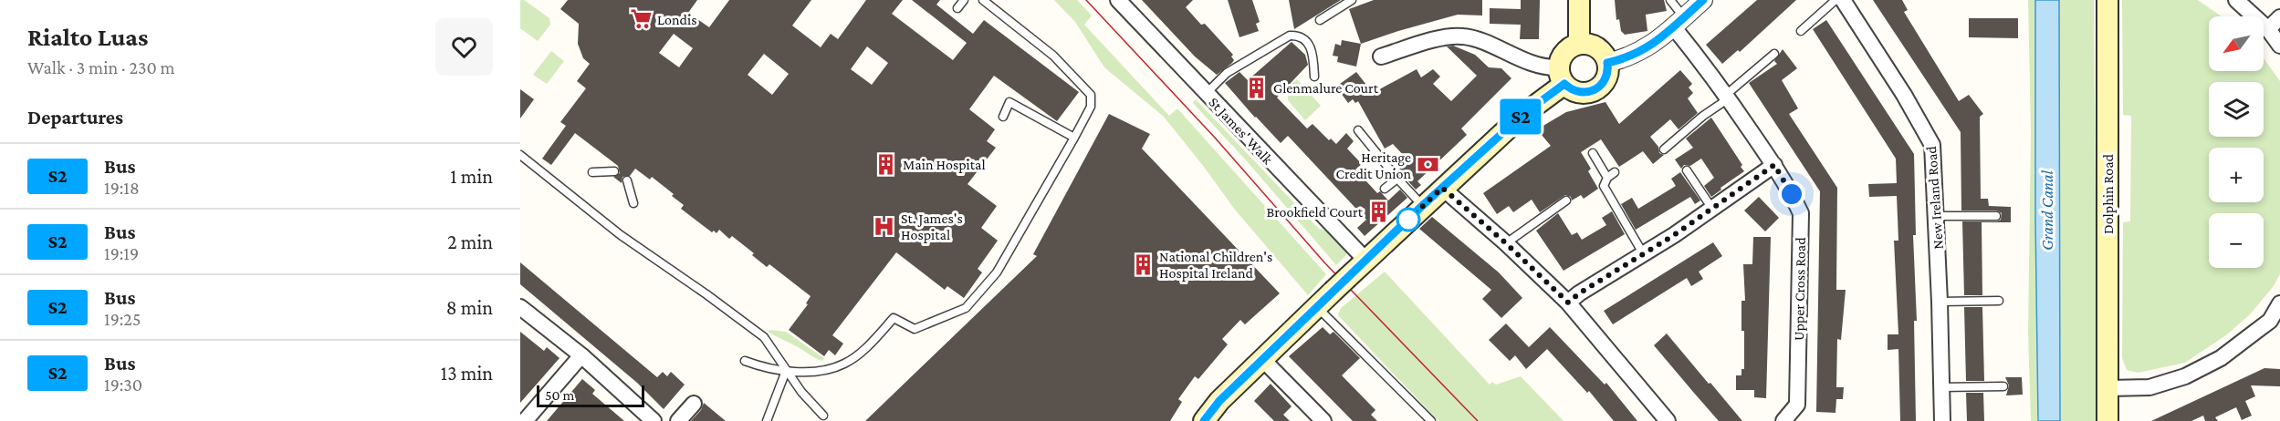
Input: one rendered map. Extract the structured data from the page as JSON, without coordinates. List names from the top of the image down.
{
  "streets": {
    "main road": ["Dolphin Road"],
    "street": ["St James' Walk", "New Ireland Road", "Upper Cross Road"]
  },
  "water": ["Grand Canal"],
  "places": {
    "supermarket": ["Londis"],
    "building": [
      "Glenmalure Court",
      "Main Hospital",
      "Brookfield Court",
      "National Children's Hospital Ireland"
    ],
    "bank": ["Heritage Credit Union"],
    "hospital": ["St. James's Hospital"]
  },
  "lines": ["bus line S2"],
  "scale_bar": "50 m",
  "north": "bottom left",
  "page": {
    "heading": [
      ["Rialto Luas", "Walk · 3 min · 230 m"],
      "Departures"
    ],
    "on_map": "S2",
    "map_buttons": ["+", "−"],
    "list": [
      {
        "mark": "S2",
        "name": "Bus",
        "note": "19:18",
        "value": "1 min"
      },
      {
        "mark": "S2",
        "name": "Bus",
        "note": "19:19",
        "value": "2 min"
      },
      {
        "mark": "S2",
        "name": "Bus",
        "note": "19:25",
        "value": "8 min"
      },
      {
        "mark": "S2",
        "name": "Bus",
        "note": "19:30",
        "value": "13 min"
      }
    ],
    "scale": "50 m"
  }
}
